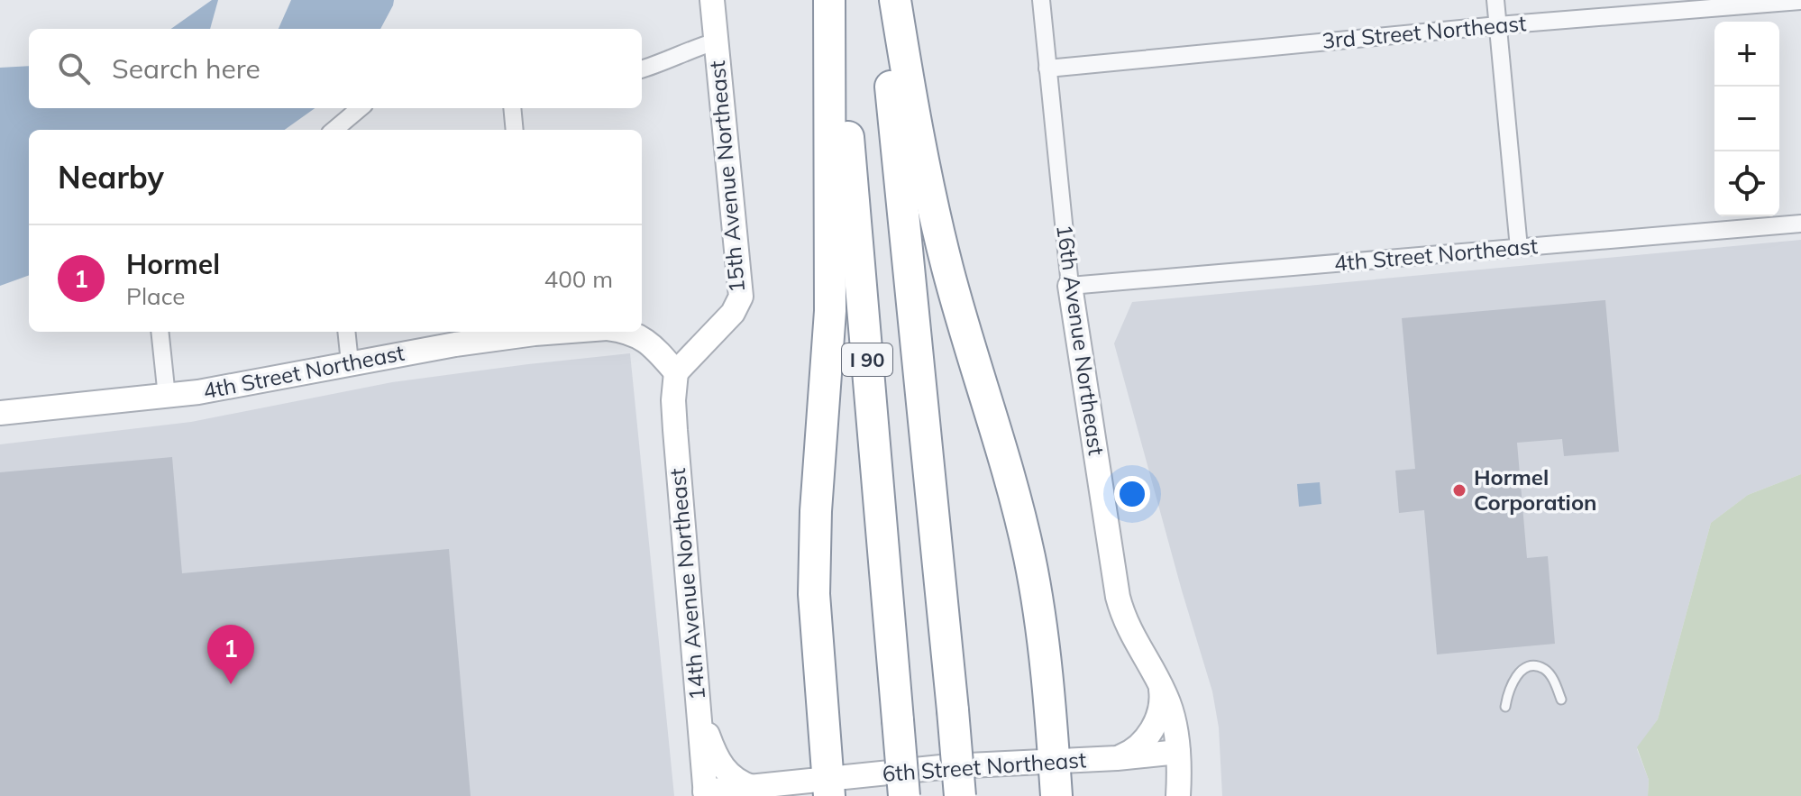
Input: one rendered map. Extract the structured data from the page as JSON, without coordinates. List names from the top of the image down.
{
  "streets": {
    "highway": ["I 90"],
    "street": [
      "3rd Street Northeast",
      "15th Avenue Northeast",
      "4th Street Northeast",
      "16th Avenue Northeast",
      "14th Avenue Northeast",
      "6th Street Northeast"
    ]
  },
  "crossings": [
    ["3rd Street Northeast", "16th Avenue Northeast"],
    ["15th Avenue Northeast", "4th Street Northeast"],
    ["15th Avenue Northeast", "14th Avenue Northeast"],
    ["4th Street Northeast", "16th Avenue Northeast"],
    ["4th Street Northeast", "14th Avenue Northeast"],
    ["16th Avenue Northeast", "6th Street Northeast"],
    ["14th Avenue Northeast", "6th Street Northeast"]
  ],
  "places": ["Hormel Corporation"],
  "page": {
    "map_buttons": ["+", "−"],
    "search": "Search here",
    "heading": "Nearby",
    "list": [
      {
        "mark": "1",
        "name": "Hormel",
        "note": "Place",
        "value": "400 m"
      }
    ],
    "pins": "1"
  }
}
